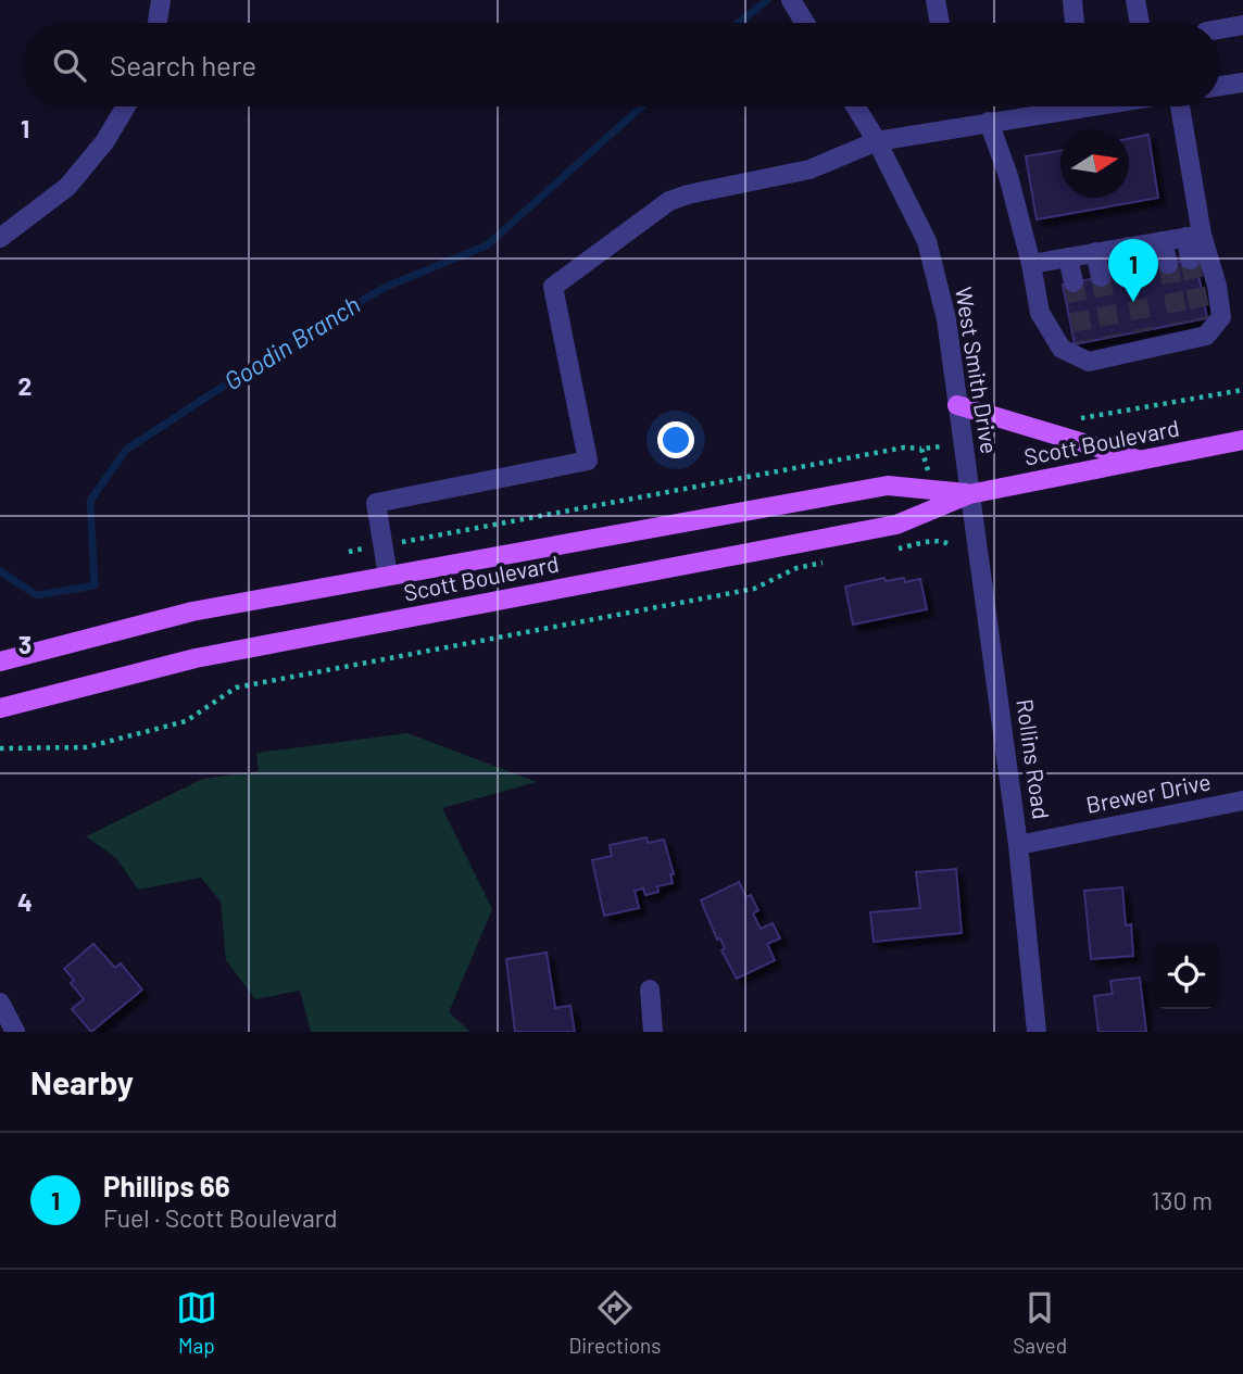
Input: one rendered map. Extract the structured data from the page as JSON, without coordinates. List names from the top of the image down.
{
  "streets": {
    "main road": ["Scott Boulevard"],
    "street": ["West Smith Drive", "Rollins Road", "Brewer Drive"]
  },
  "crossings": [
    ["West Smith Drive", "Scott Boulevard"],
    ["West Smith Drive", "Rollins Road"],
    ["Scott Boulevard", "Rollins Road"],
    ["Rollins Road", "Brewer Drive"]
  ],
  "water": ["Goodin Branch"],
  "north": "right",
  "page": {
    "search": "Search here",
    "pins": "1",
    "heading": "Nearby",
    "list": [
      {
        "mark": "1",
        "name": "Phillips 66",
        "note": "Fuel · Scott Boulevard",
        "value": "130 m"
      }
    ],
    "nav": ["Map", "Directions", "Saved"]
  },
  "grid": {
    "rows": [
      "1",
      "2",
      "3",
      "4"
    ]
  }
}
